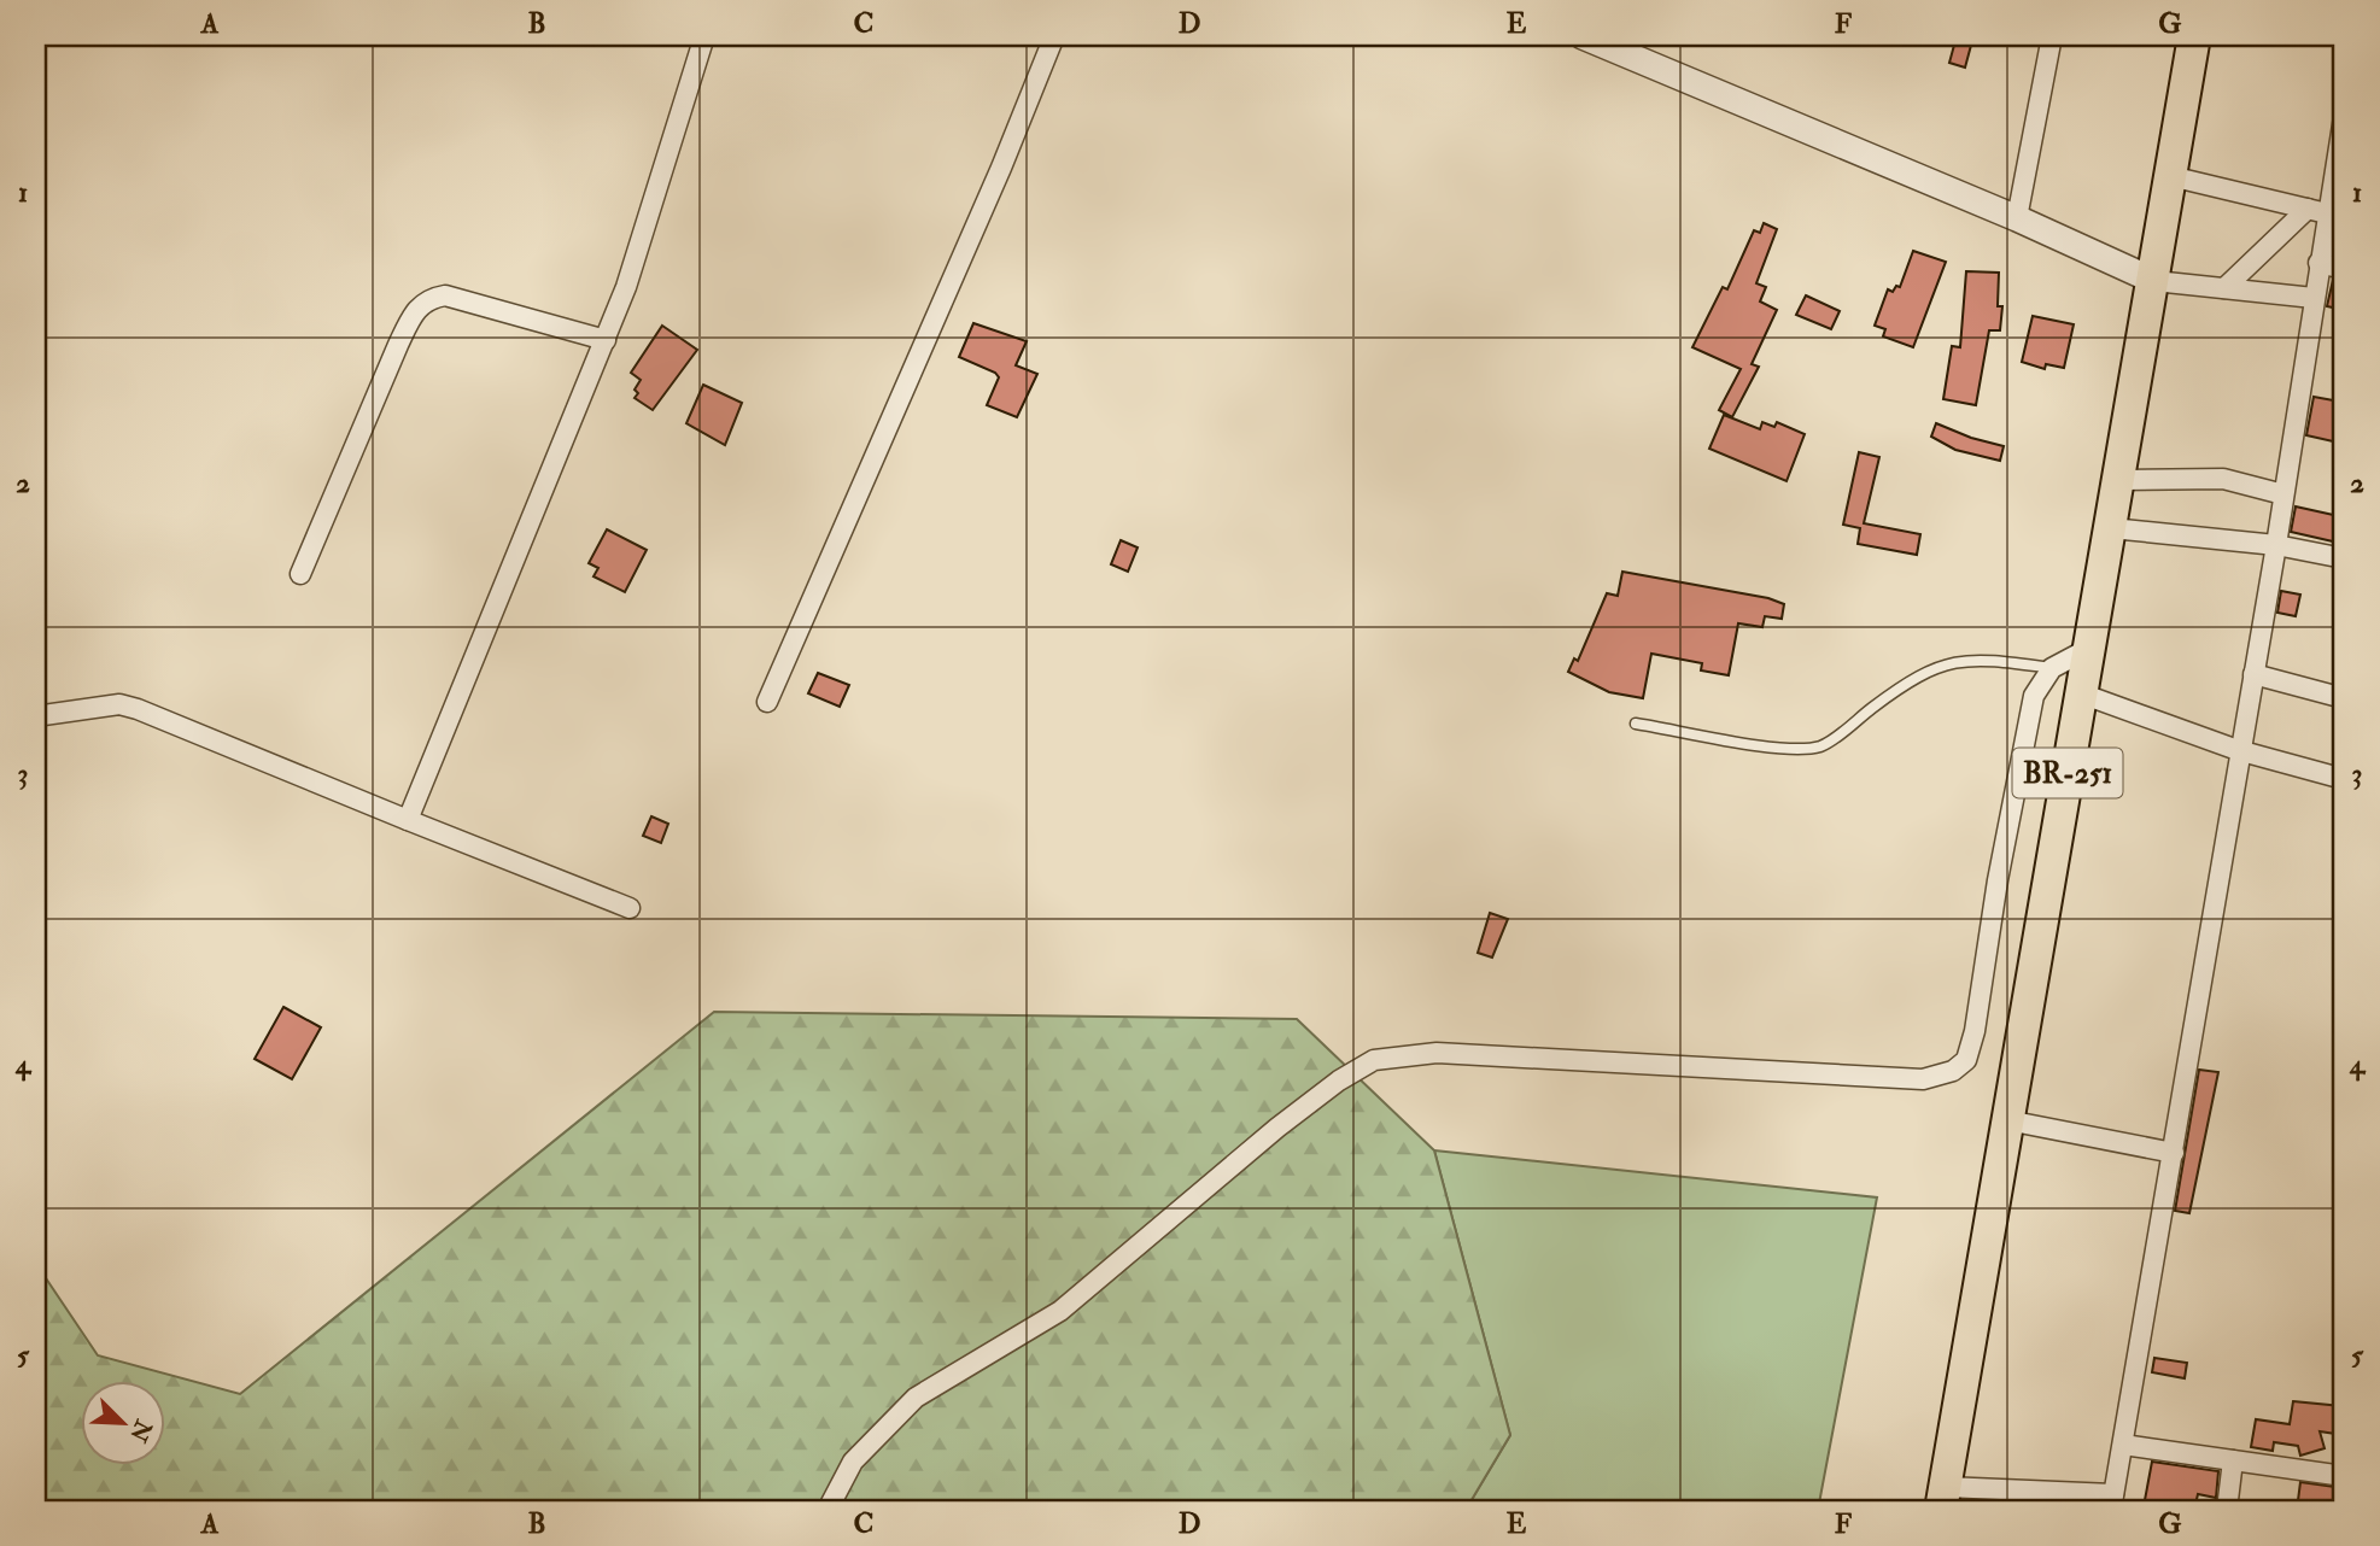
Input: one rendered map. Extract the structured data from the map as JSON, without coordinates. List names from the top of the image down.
{
  "streets": {
    "main road": ["BR-251"]
  },
  "north": "bottom right",
  "grid": {
    "columns": [
      "A",
      "B",
      "C",
      "D",
      "E",
      "F",
      "G"
    ],
    "rows": [
      "1",
      "2",
      "3",
      "4",
      "5"
    ]
  }
}
